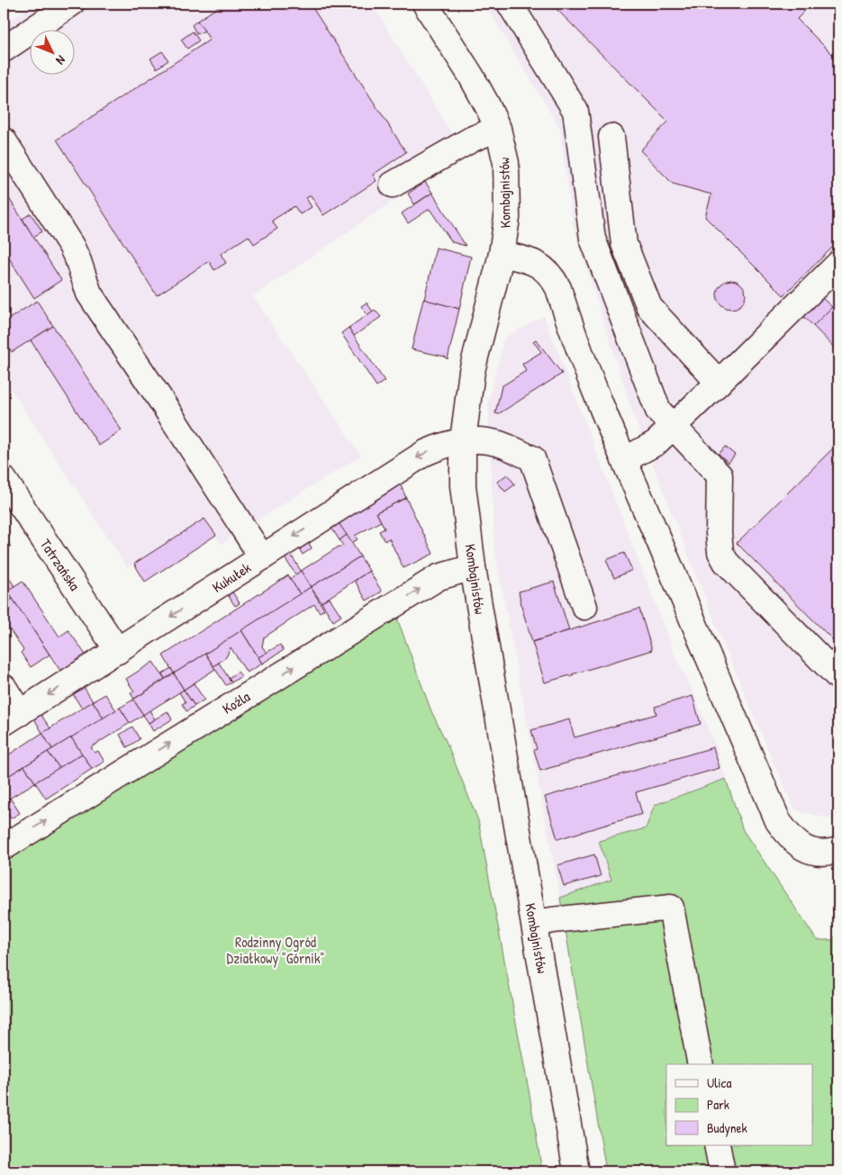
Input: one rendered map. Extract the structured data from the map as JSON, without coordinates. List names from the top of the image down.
{
  "streets": {
    "street": [
      "Kombajnistów",
      "Tatrzańska",
      "Kukułek",
      "Koźla"
    ]
  },
  "crossings": [
    ["Kombajnistów", "Kukułek"],
    ["Kombajnistów", "Koźla"],
    ["Tatrzańska", "Kukułek"]
  ],
  "one_way": ["Kukułek", "Koźla"],
  "parks": ["Rodzinny Ogród Działkowy \"Górnik\""],
  "legend": ["Ulica", "Park", "Budynek"],
  "north": "bottom right"
}
